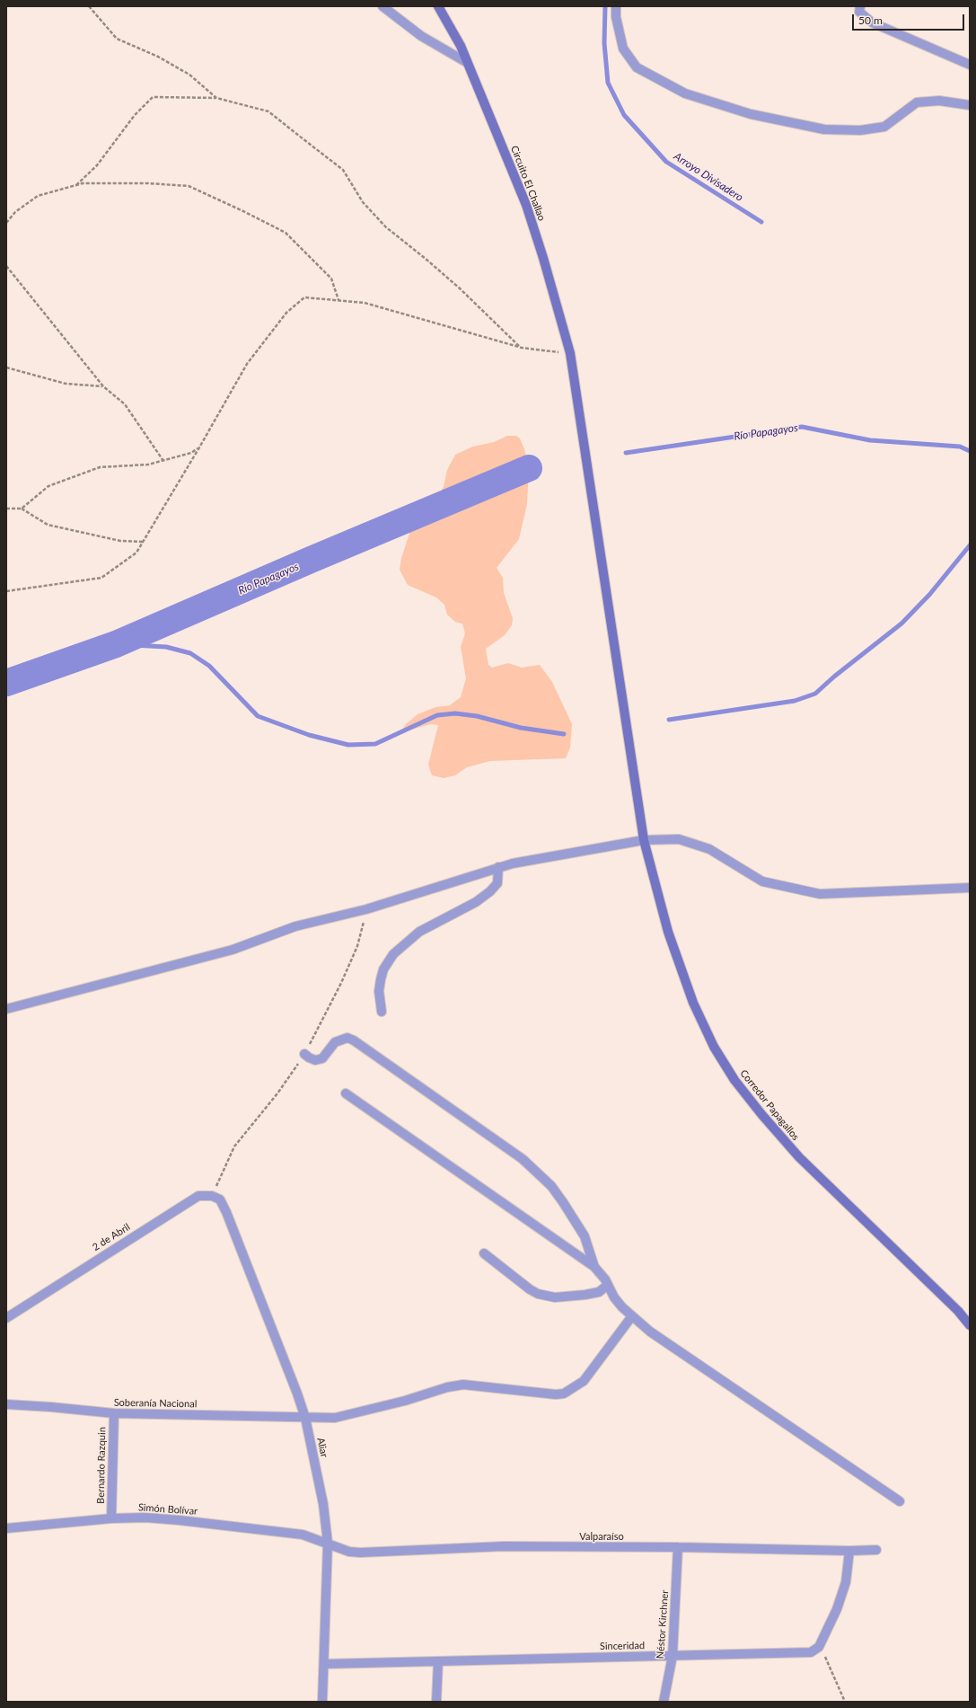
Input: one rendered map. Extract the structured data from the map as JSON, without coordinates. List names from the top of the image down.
{
  "streets": {
    "main road": ["Circuito El Challao", "Corredor Papagallos"],
    "street": [
      "2 de Abril",
      "Soberanía Nacional",
      "Aliar",
      "Bernardo Razquin",
      "Simón Bolívar",
      "Valparaíso",
      "Néstor Kirchner",
      "Sinceridad"
    ]
  },
  "crossings": [
    ["Circuito El Challao", "Corredor Papagallos"],
    ["2 de Abril", "Aliar"],
    ["Soberanía Nacional", "Aliar"],
    ["Soberanía Nacional", "Bernardo Razquin"],
    ["Aliar", "Simón Bolívar"],
    ["Aliar", "Valparaíso"],
    ["Aliar", "Sinceridad"],
    ["Bernardo Razquin", "Simón Bolívar"],
    ["Simón Bolívar", "Valparaíso"],
    ["Valparaíso", "Néstor Kirchner"],
    ["Néstor Kirchner", "Sinceridad"]
  ],
  "water": ["Arroyo Divisadero", "Río Papagayos"],
  "scale_bar": "50 m"
}
